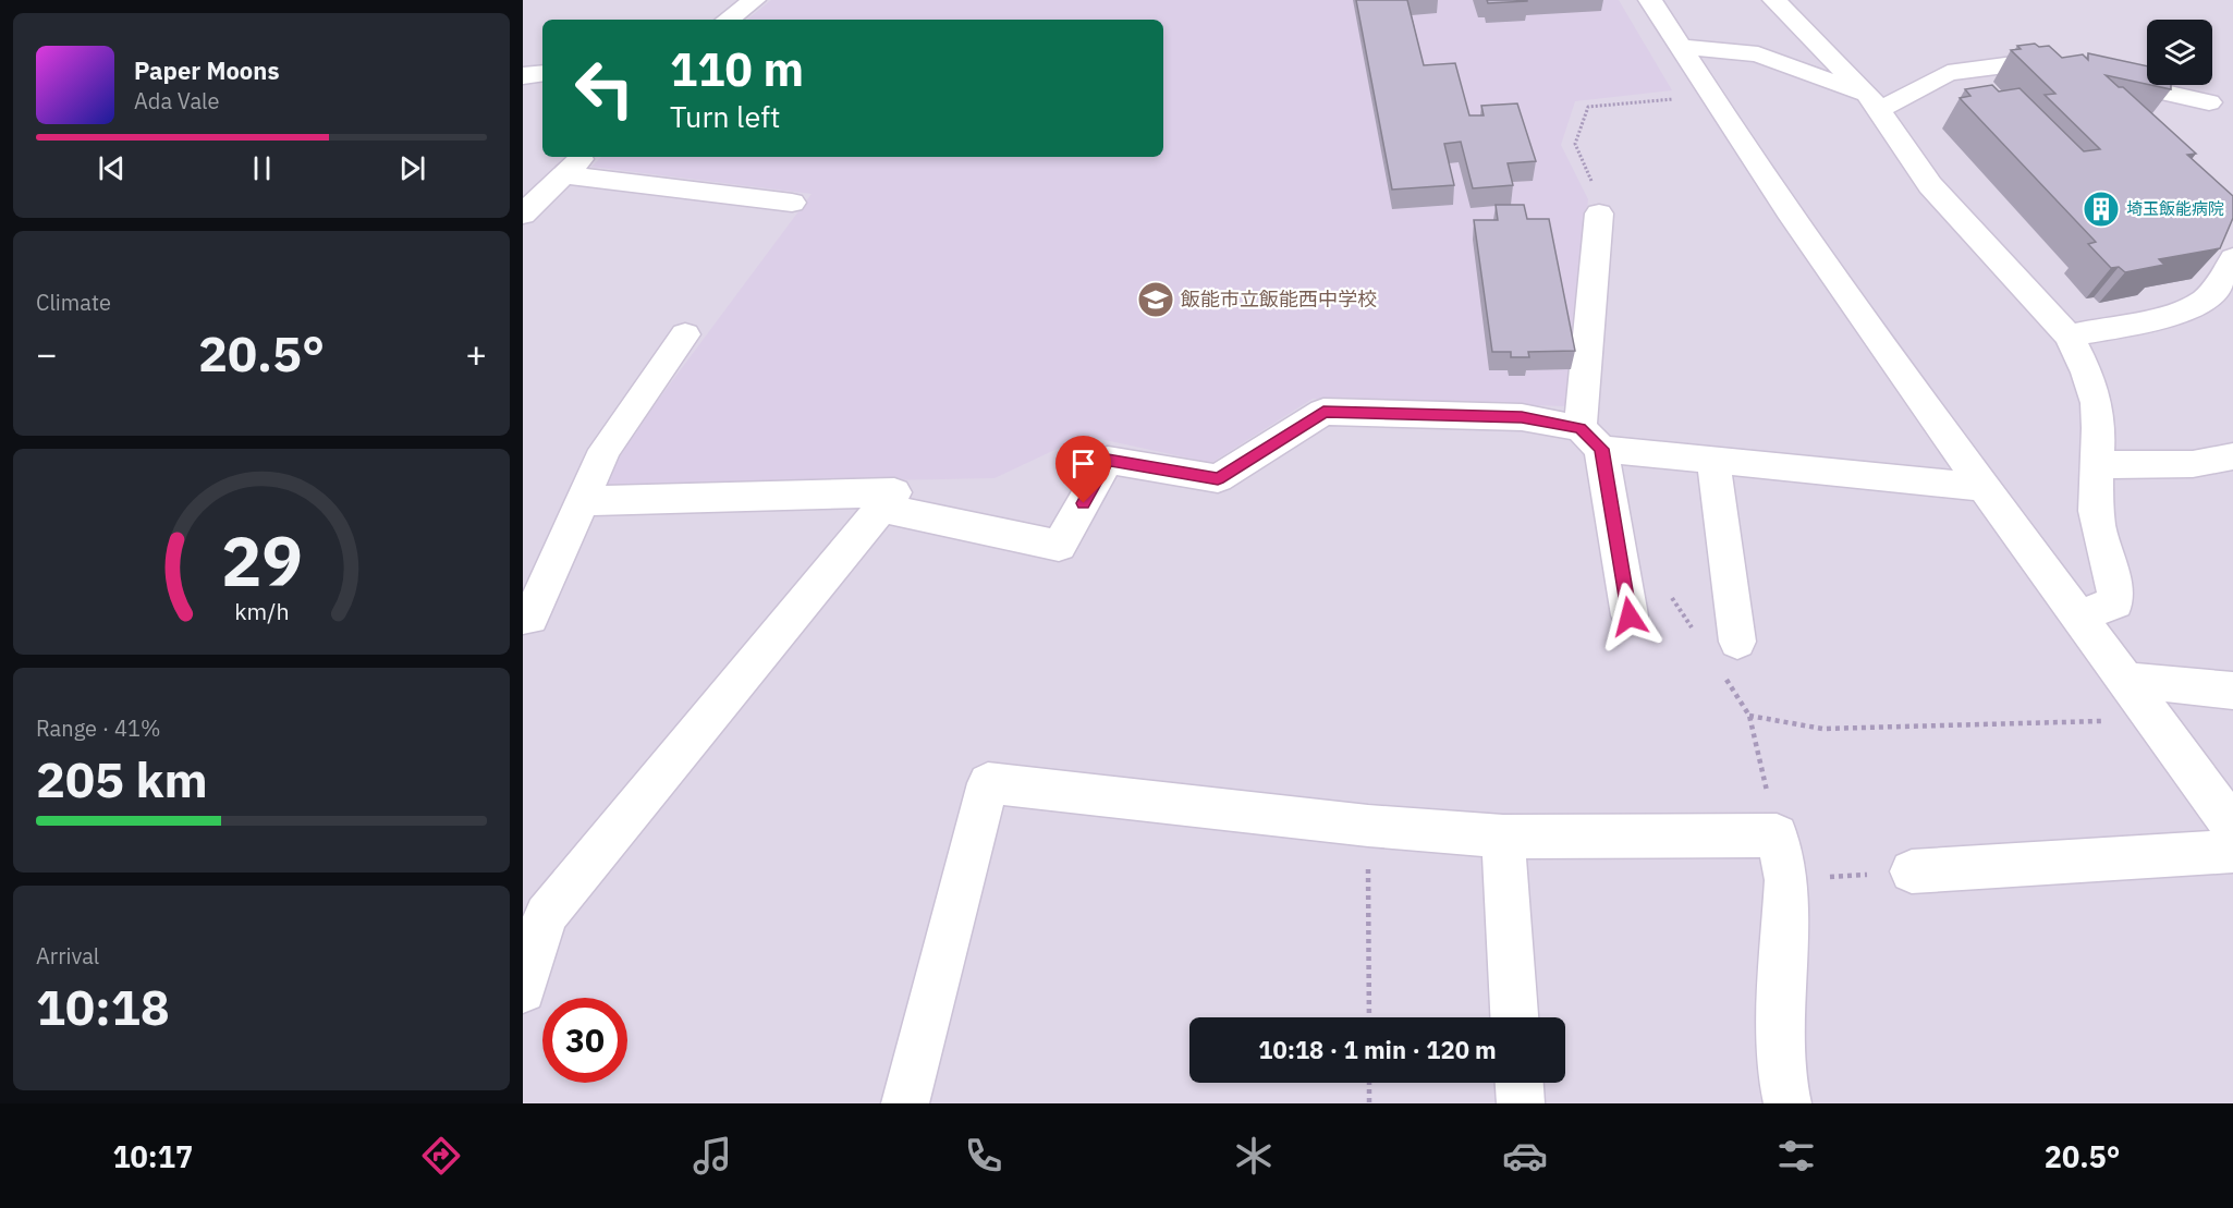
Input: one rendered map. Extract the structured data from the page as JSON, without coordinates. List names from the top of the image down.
{
  "places": {
    "building": ["埼玉飯能病院"],
    "school or university": ["飯能市立飯能西中学校"]
  },
  "page": {
    "turn": ["110 m", "Turn left"],
    "song": ["Paper Moons", "Ada Vale"],
    "tile": [
      "Climate",
      ["Range · 41%", "205 km"],
      ["Arrival", "10:18"]
    ],
    "heat": ["−", "20.5°", "+"],
    "limit": "30",
    "trip": "10:18 · 1 min · 120 m",
    "tabs": ["10:17", "20.5°"],
    "gauge": ["29", "km/h"]
  }
}
